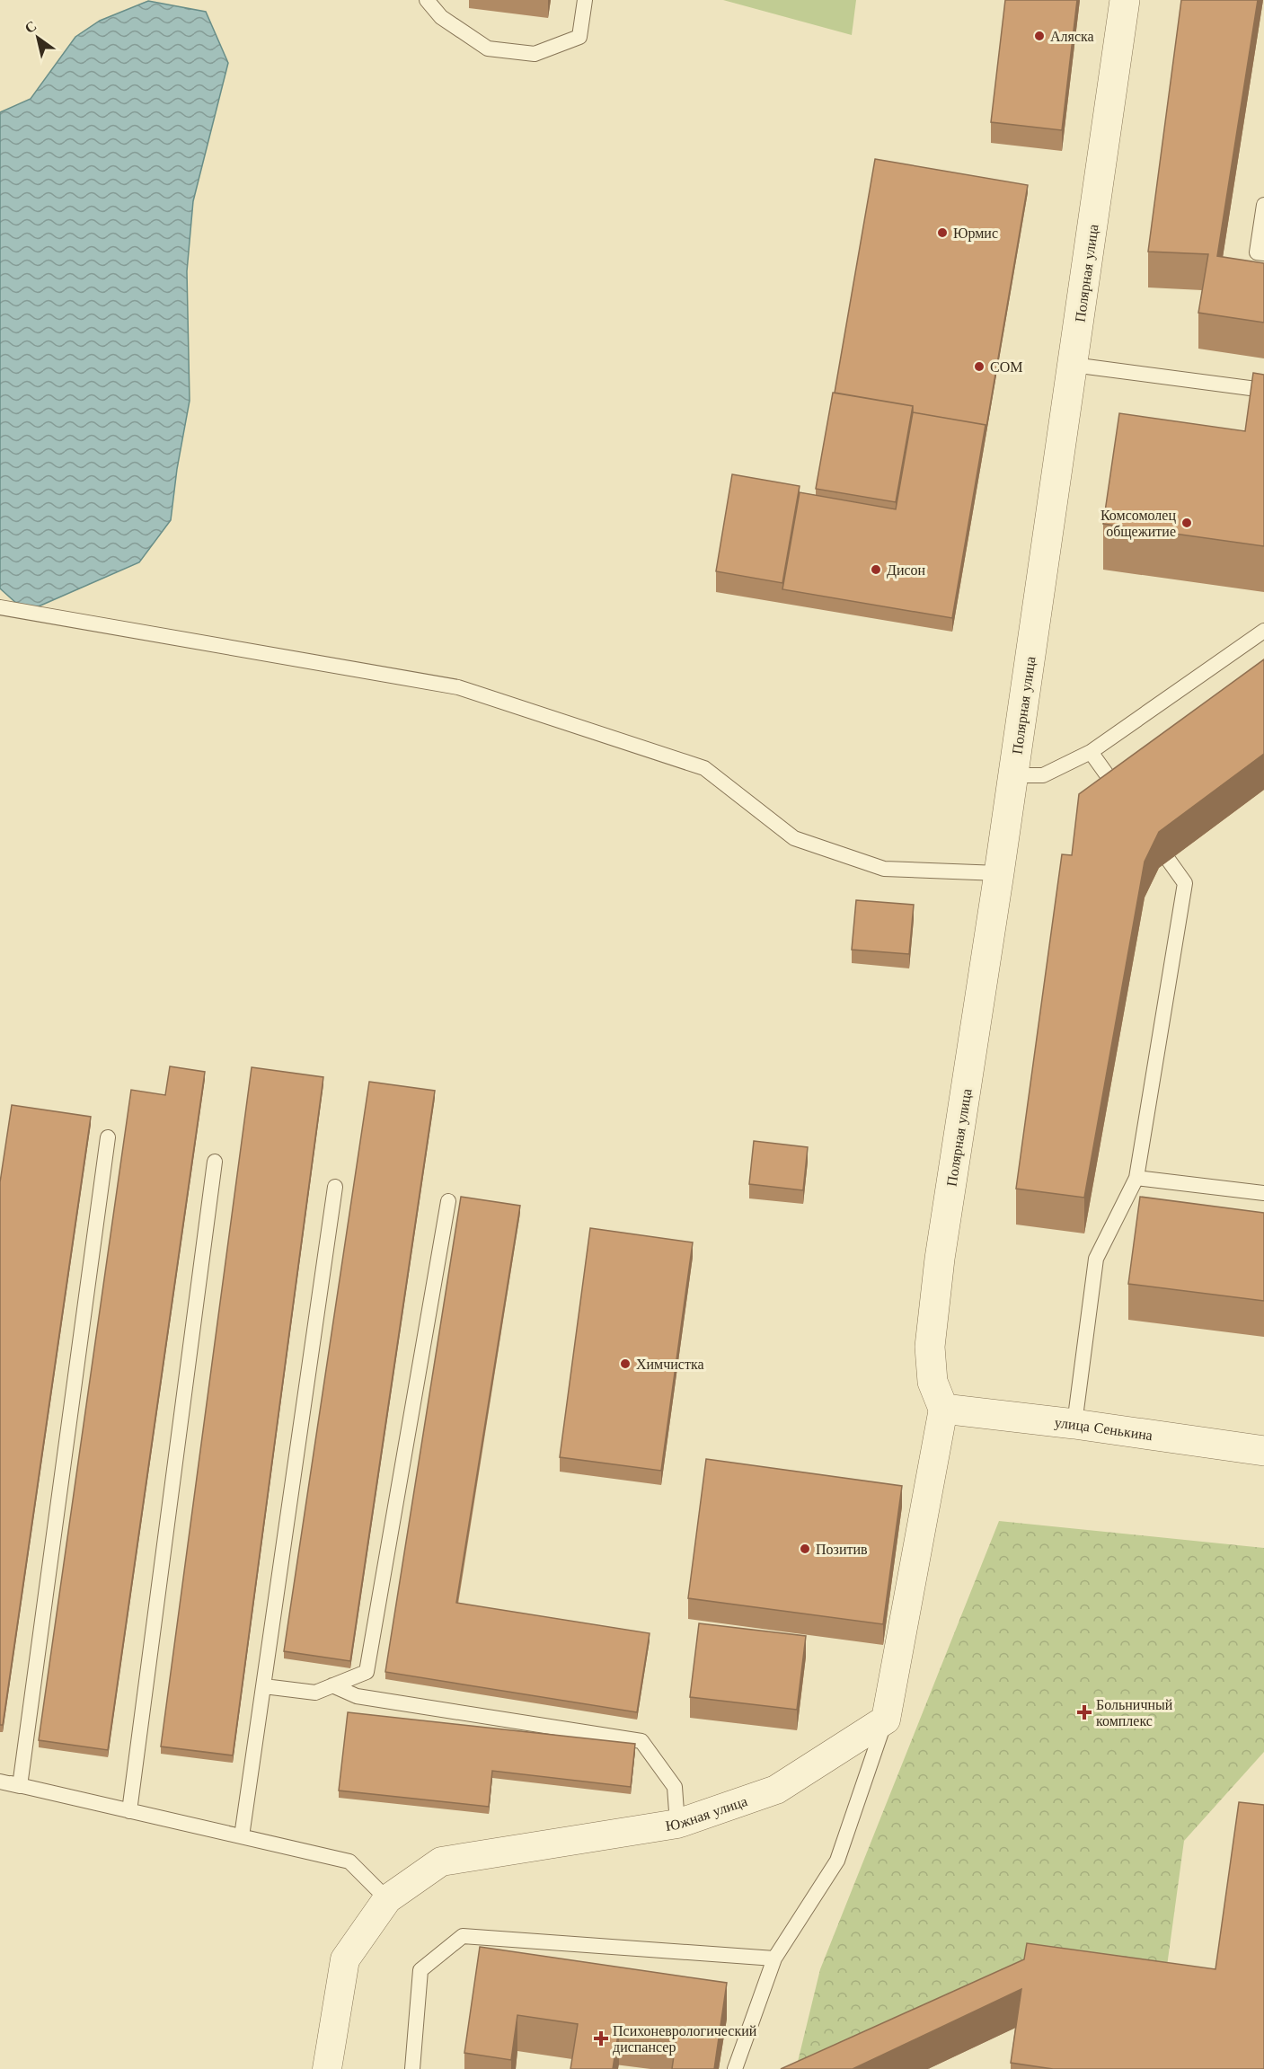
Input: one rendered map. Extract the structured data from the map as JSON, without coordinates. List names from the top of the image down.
{
  "streets": {
    "street": ["Полярная улица", "улица Сенькина", "Южная улица"]
  },
  "crossings": [
    ["Полярная улица", "улица Сенькина"]
  ],
  "places": {
    "other": [
      "Аляска",
      "Юрмис",
      "СОМ",
      "Комсомолец общежитие",
      "Дисон",
      "Химчистка",
      "Позитив"
    ],
    "health": ["Больничный комплекс", "Психоневрологический диспансер"]
  },
  "north": "top left"
}
